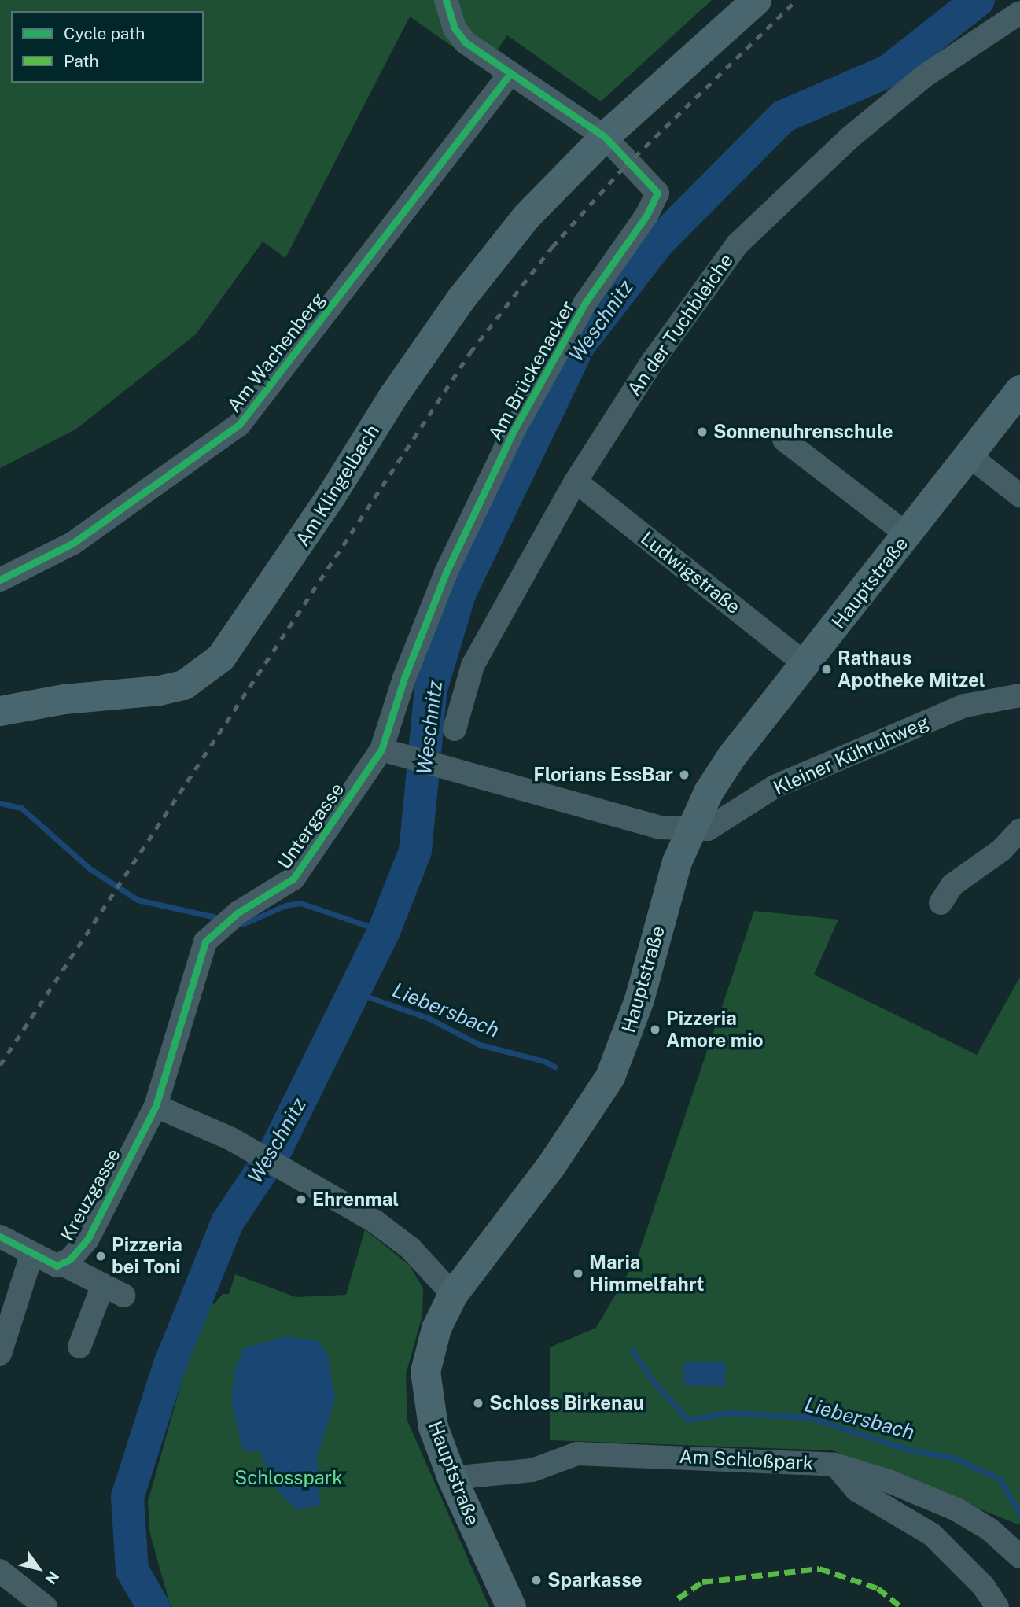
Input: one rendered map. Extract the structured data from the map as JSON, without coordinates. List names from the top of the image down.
{
  "streets": {
    "main road": ["Am Klingelbach", "Hauptstraße"],
    "street": [
      "An der Tuchbleiche",
      "Am Wachenberg",
      "Am Brückenacker",
      "Ludwigstraße",
      "Kleiner Kühruhweg",
      "Untergasse",
      "Kreuzgasse",
      "Am Schloßpark"
    ]
  },
  "crossings": [
    ["An der Tuchbleiche", "Ludwigstraße"],
    ["Am Wachenberg", "Am Brückenacker"],
    ["Am Brückenacker", "Am Klingelbach"],
    ["Am Brückenacker", "Untergasse"],
    ["Ludwigstraße", "Hauptstraße"],
    ["Hauptstraße", "Kleiner Kühruhweg"],
    ["Hauptstraße", "Am Schloßpark"],
    ["Untergasse", "Kreuzgasse"]
  ],
  "water": ["Weschnitz", "Liebersbach"],
  "parks": ["Schlosspark"],
  "places": [
    "Sonnenuhrenschule",
    "Rathaus Apotheke Mitzel",
    "Florians EssBar",
    "Pizzeria Amore mio",
    "Ehrenmal",
    "Pizzeria bei Toni",
    "Maria Himmelfahrt",
    "Schloss Birkenau",
    "Sparkasse"
  ],
  "legend": ["Cycle path", "Path"],
  "north": "bottom right"
}
